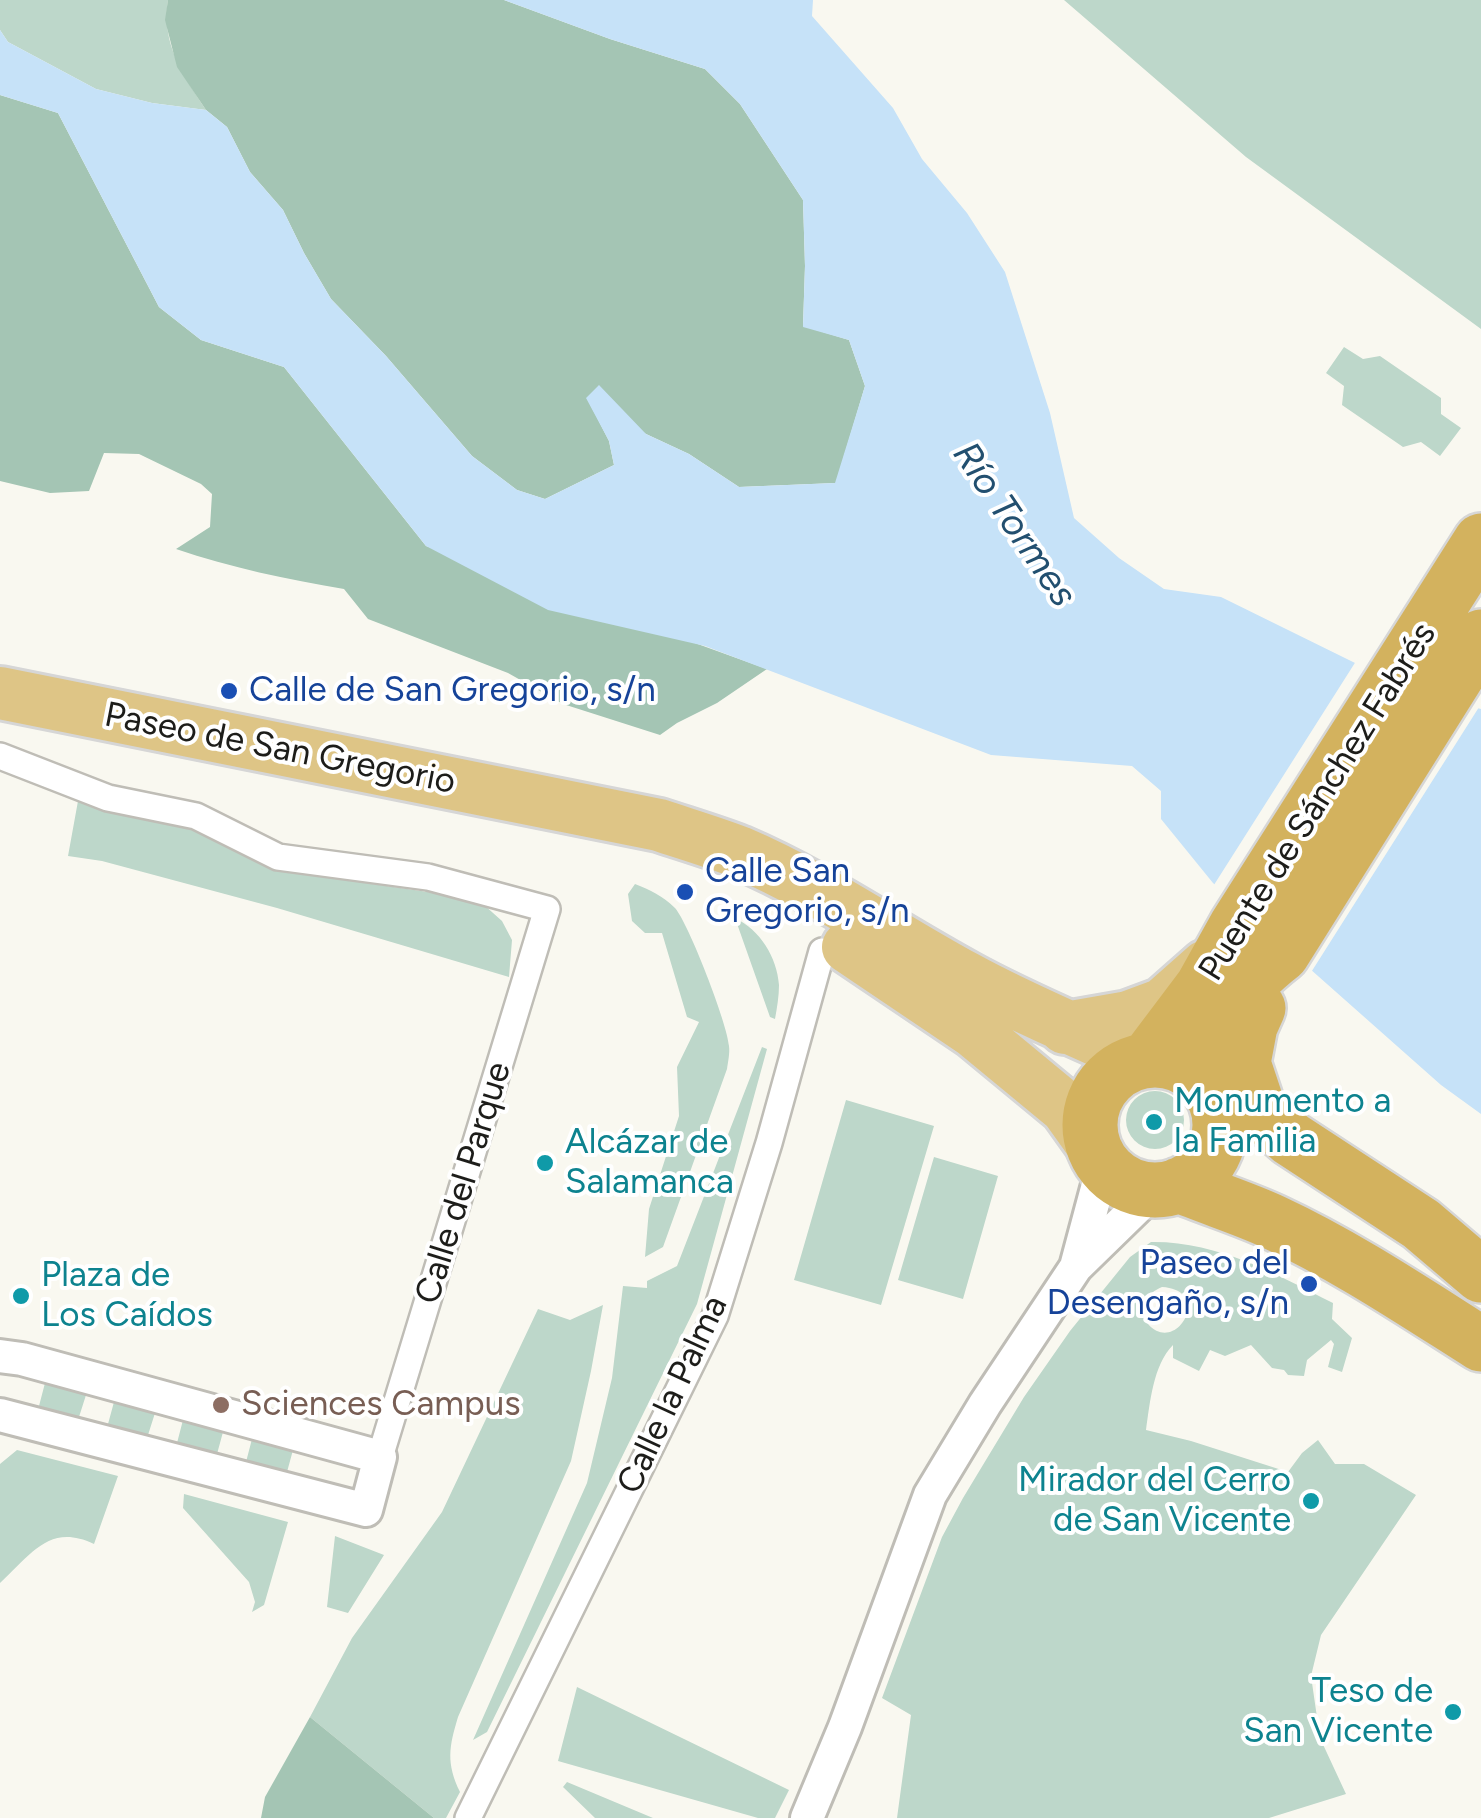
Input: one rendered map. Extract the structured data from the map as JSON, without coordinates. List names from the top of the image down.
{
  "streets": {
    "highway": ["Puente de Sánchez Fabrés"],
    "main road": ["Paseo de San Gregorio"],
    "street": ["Calle del Parque", "Calle la Palma"]
  },
  "crossings": [
    ["Paseo de San Gregorio", "Puente de Sánchez Fabrés"]
  ],
  "water": ["Río Tormes"],
  "places": [
    "Calle de San Gregorio, s/n",
    "Calle San Gregorio, s/n",
    "Monumento a la Familia",
    "Alcázar de Salamanca",
    "Paseo del Desengaño, s/n",
    "Plaza de Los Caídos",
    "Sciences Campus",
    "Mirador del Cerro de San Vicente",
    "Teso de San Vicente"
  ]
}
